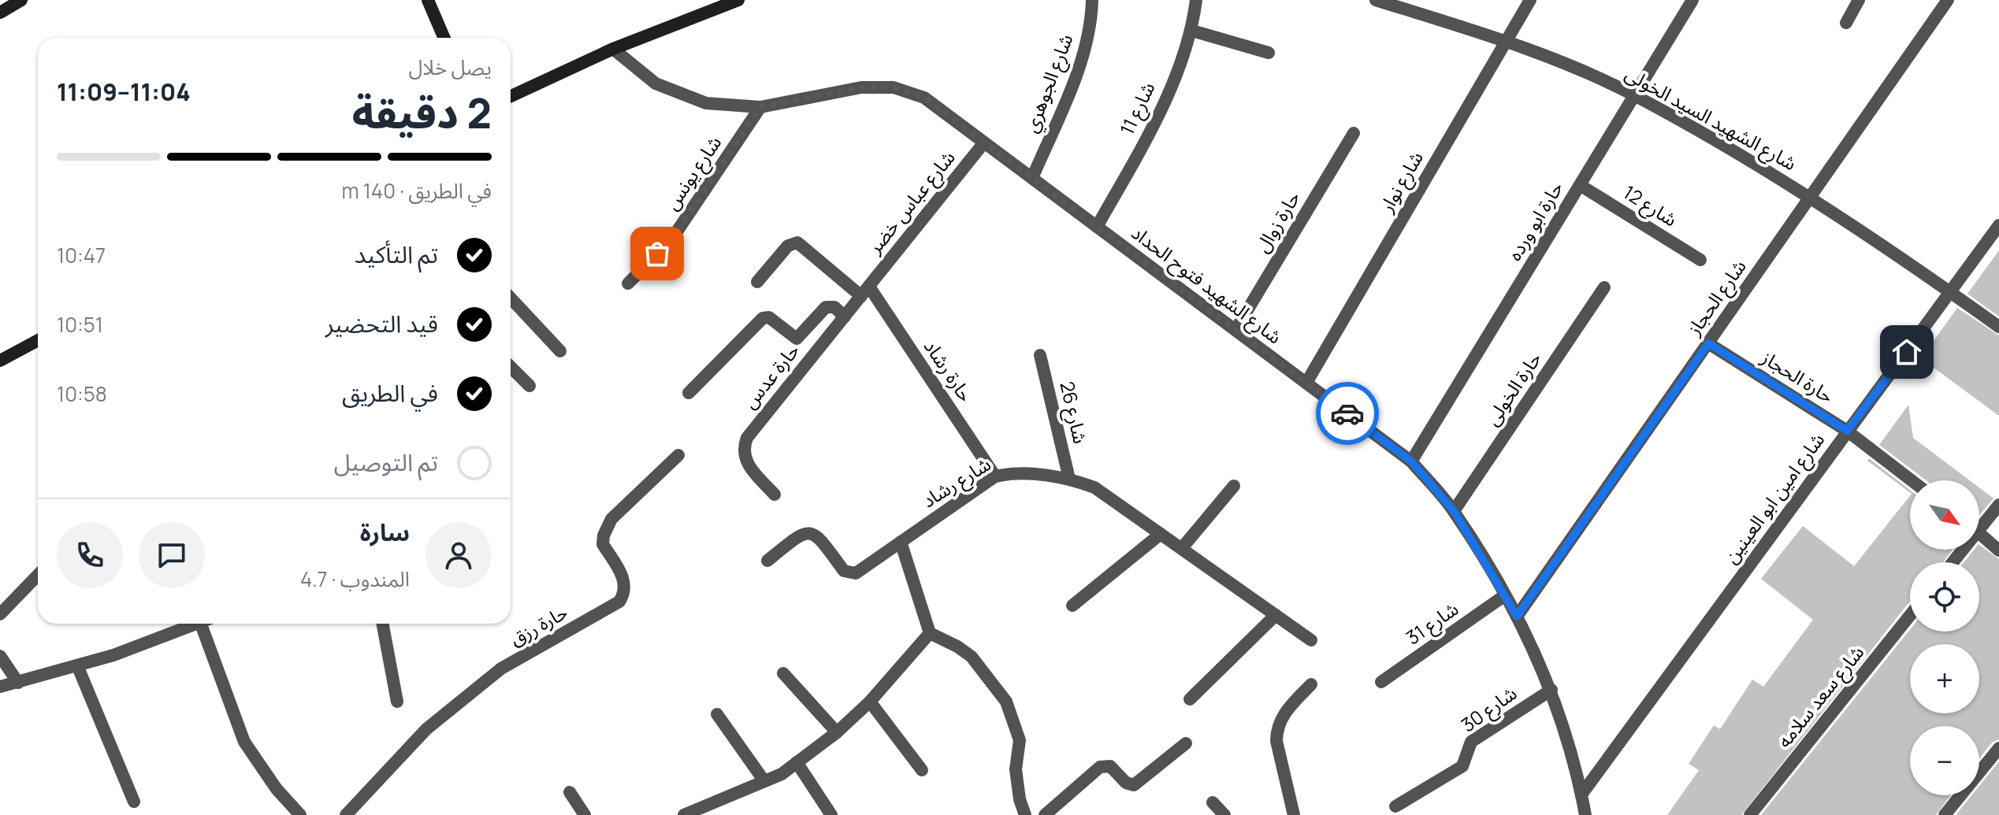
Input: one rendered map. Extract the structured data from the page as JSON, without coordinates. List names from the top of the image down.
{
  "streets": {
    "street": [
      "شارع الجوهري",
      "شارع 11",
      "شارع الشهيد السيد الخولى",
      "شارع يونس",
      "شارع نوار",
      "شارع عباس خضر",
      "شارع 12",
      "حارة ابو ورده",
      "حارة زوال",
      "شارع الشهيد فتوح الحداد",
      "شارع الحجاز",
      "حارة رشاد",
      "حارة عدس",
      "حارة الحجاز",
      "حارة الخولى",
      "شارع 26",
      "شارع رشاد",
      "شارع امين ابو العينين",
      "شارع 31",
      "حارة رزق",
      "شارع سعد سلامه",
      "شارع 30"
    ]
  },
  "crossings": [
    ["شارع الجوهري", "شارع الشهيد فتوح الحداد"],
    ["شارع 11", "شارع الشهيد فتوح الحداد"],
    ["شارع الشهيد السيد الخولى", "شارع نوار"],
    ["شارع الشهيد السيد الخولى", "حارة ابو ورده"],
    ["شارع الشهيد السيد الخولى", "شارع الحجاز"],
    ["شارع الشهيد السيد الخولى", "شارع امين ابو العينين"],
    ["شارع يونس", "شارع الشهيد فتوح الحداد"],
    ["شارع نوار", "شارع الشهيد فتوح الحداد"],
    ["شارع عباس خضر", "شارع الشهيد فتوح الحداد"],
    ["شارع عباس خضر", "حارة رشاد"],
    ["شارع عباس خضر", "حارة عدس"],
    ["شارع 12", "حارة ابو ورده"],
    ["حارة ابو ورده", "شارع الشهيد فتوح الحداد"],
    ["حارة زوال", "شارع الشهيد فتوح الحداد"],
    ["شارع الشهيد فتوح الحداد", "شارع الحجاز"],
    ["شارع الشهيد فتوح الحداد", "حارة الخولى"],
    ["شارع الشهيد فتوح الحداد", "شارع امين ابو العينين"],
    ["شارع الشهيد فتوح الحداد", "شارع 31"],
    ["شارع الشهيد فتوح الحداد", "شارع 30"],
    ["شارع الحجاز", "حارة الحجاز"],
    ["حارة رشاد", "حارة عدس"],
    ["حارة رشاد", "شارع رشاد"],
    ["حارة الحجاز", "شارع امين ابو العينين"],
    ["شارع 26", "شارع رشاد"]
  ],
  "north": "bottom right",
  "page": {
    "heading": ["2 دقيقة", "يصل خلال", "11:04–11:09"],
    "panel": ["سارة", "المندوب · 4.7"],
    "bar": "في الطريق · 140 m",
    "list": [
      ["تم التأكيد", "10:47"],
      ["قيد التحضير", "10:51"],
      ["في الطريق", "10:58"],
      "تم التوصيل"
    ],
    "map_buttons": ["+", "−"]
  }
}
